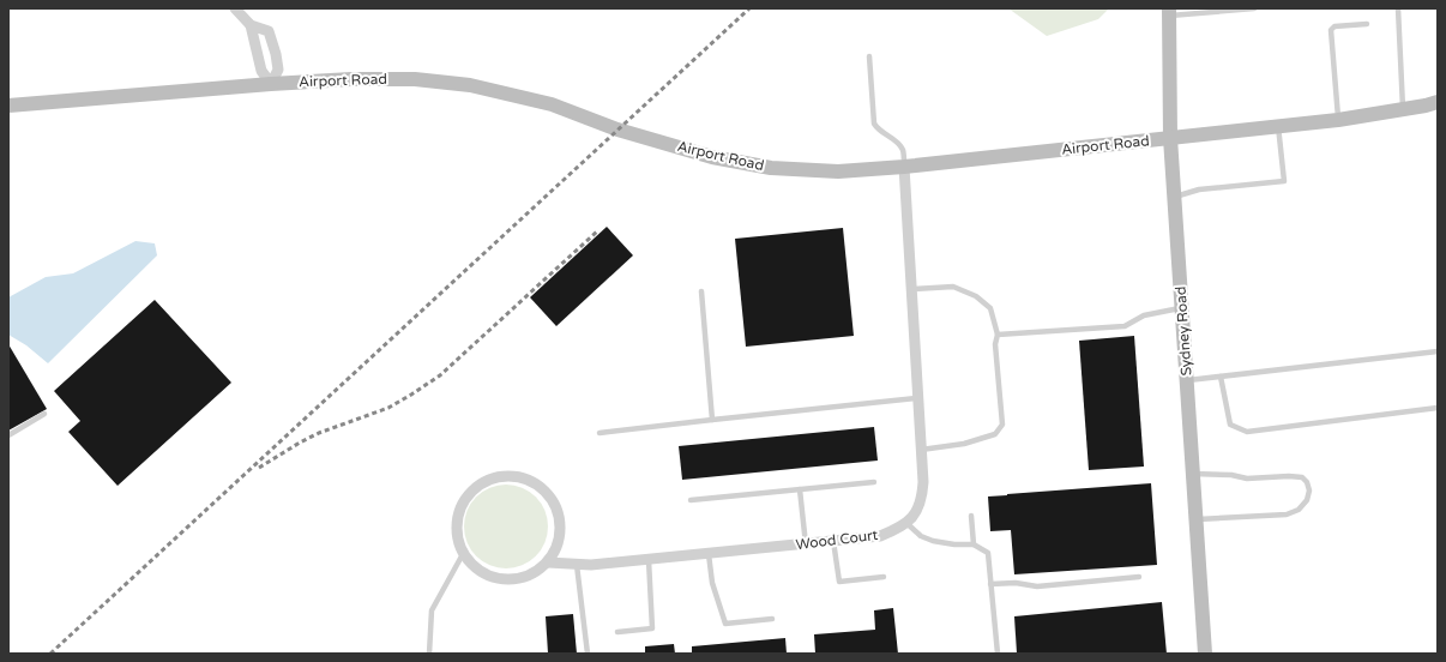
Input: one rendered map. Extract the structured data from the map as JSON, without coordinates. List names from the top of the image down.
{
  "streets": {
    "street": ["Airport Road", "Sydney Road", "Wood Court"]
  },
  "crossings": [
    ["Airport Road", "Sydney Road"],
    ["Airport Road", "Wood Court"]
  ]
}
